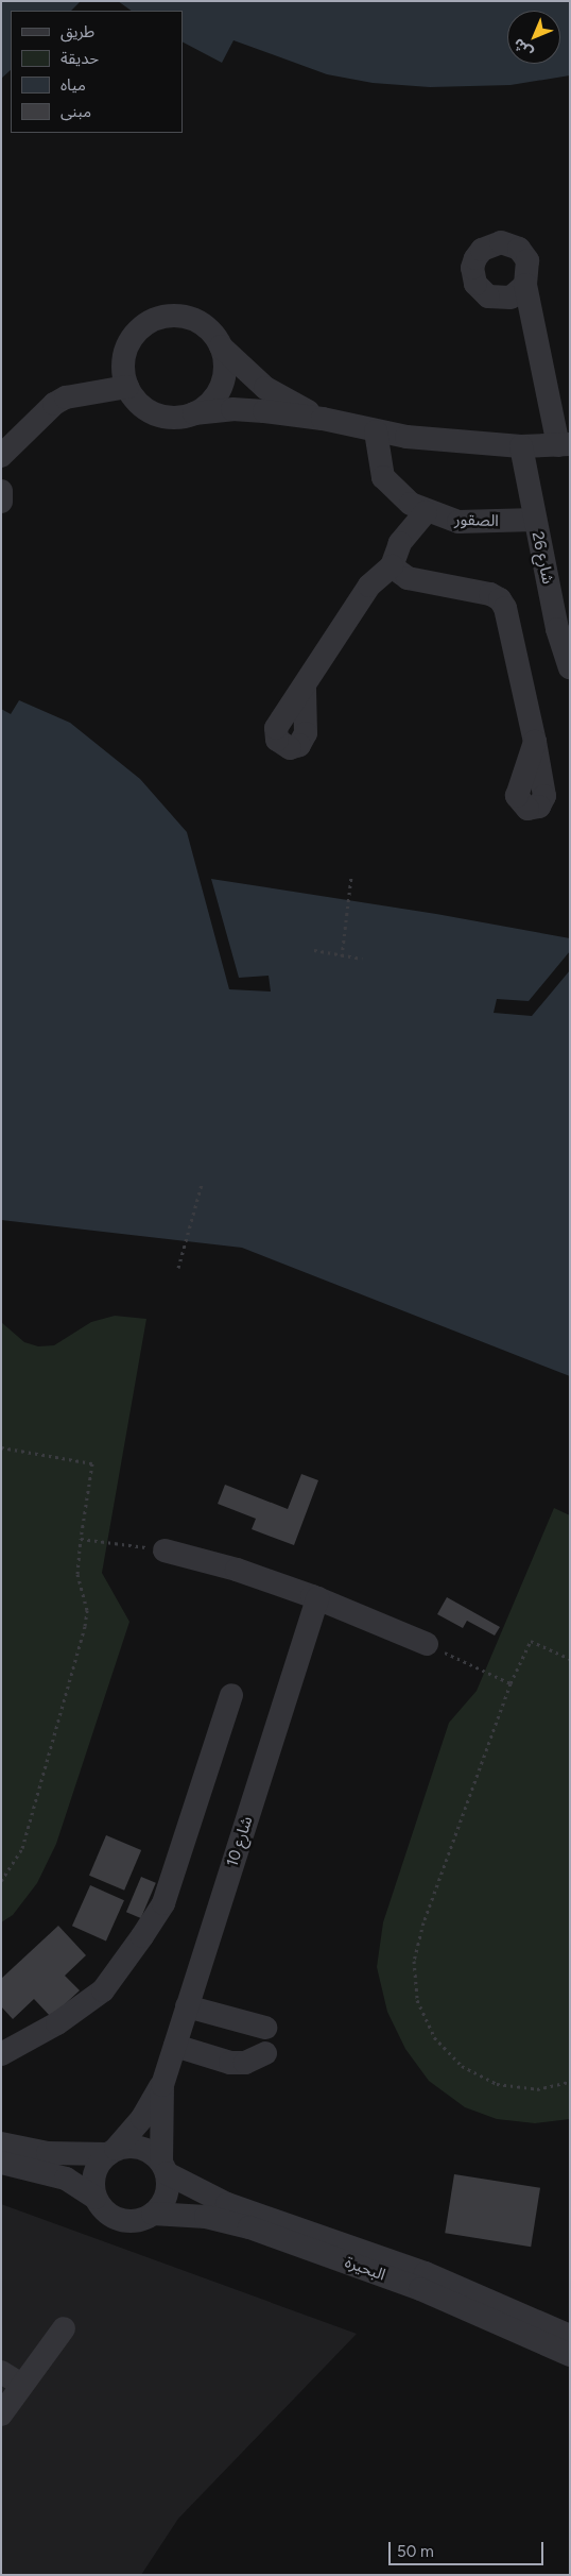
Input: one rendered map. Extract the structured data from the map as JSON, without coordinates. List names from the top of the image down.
{
  "streets": {
    "street": [
      "الصقور",
      "شارع 26",
      "شارع 10",
      "البحيرة"
    ]
  },
  "crossings": [
    ["الصقور", "شارع 26"],
    ["شارع 10", "البحيرة"]
  ],
  "legend": [
    "طريق",
    "حديقة",
    "مياه",
    "مبنى"
  ],
  "scale_bar": "50 m",
  "north": "bottom left"
}
